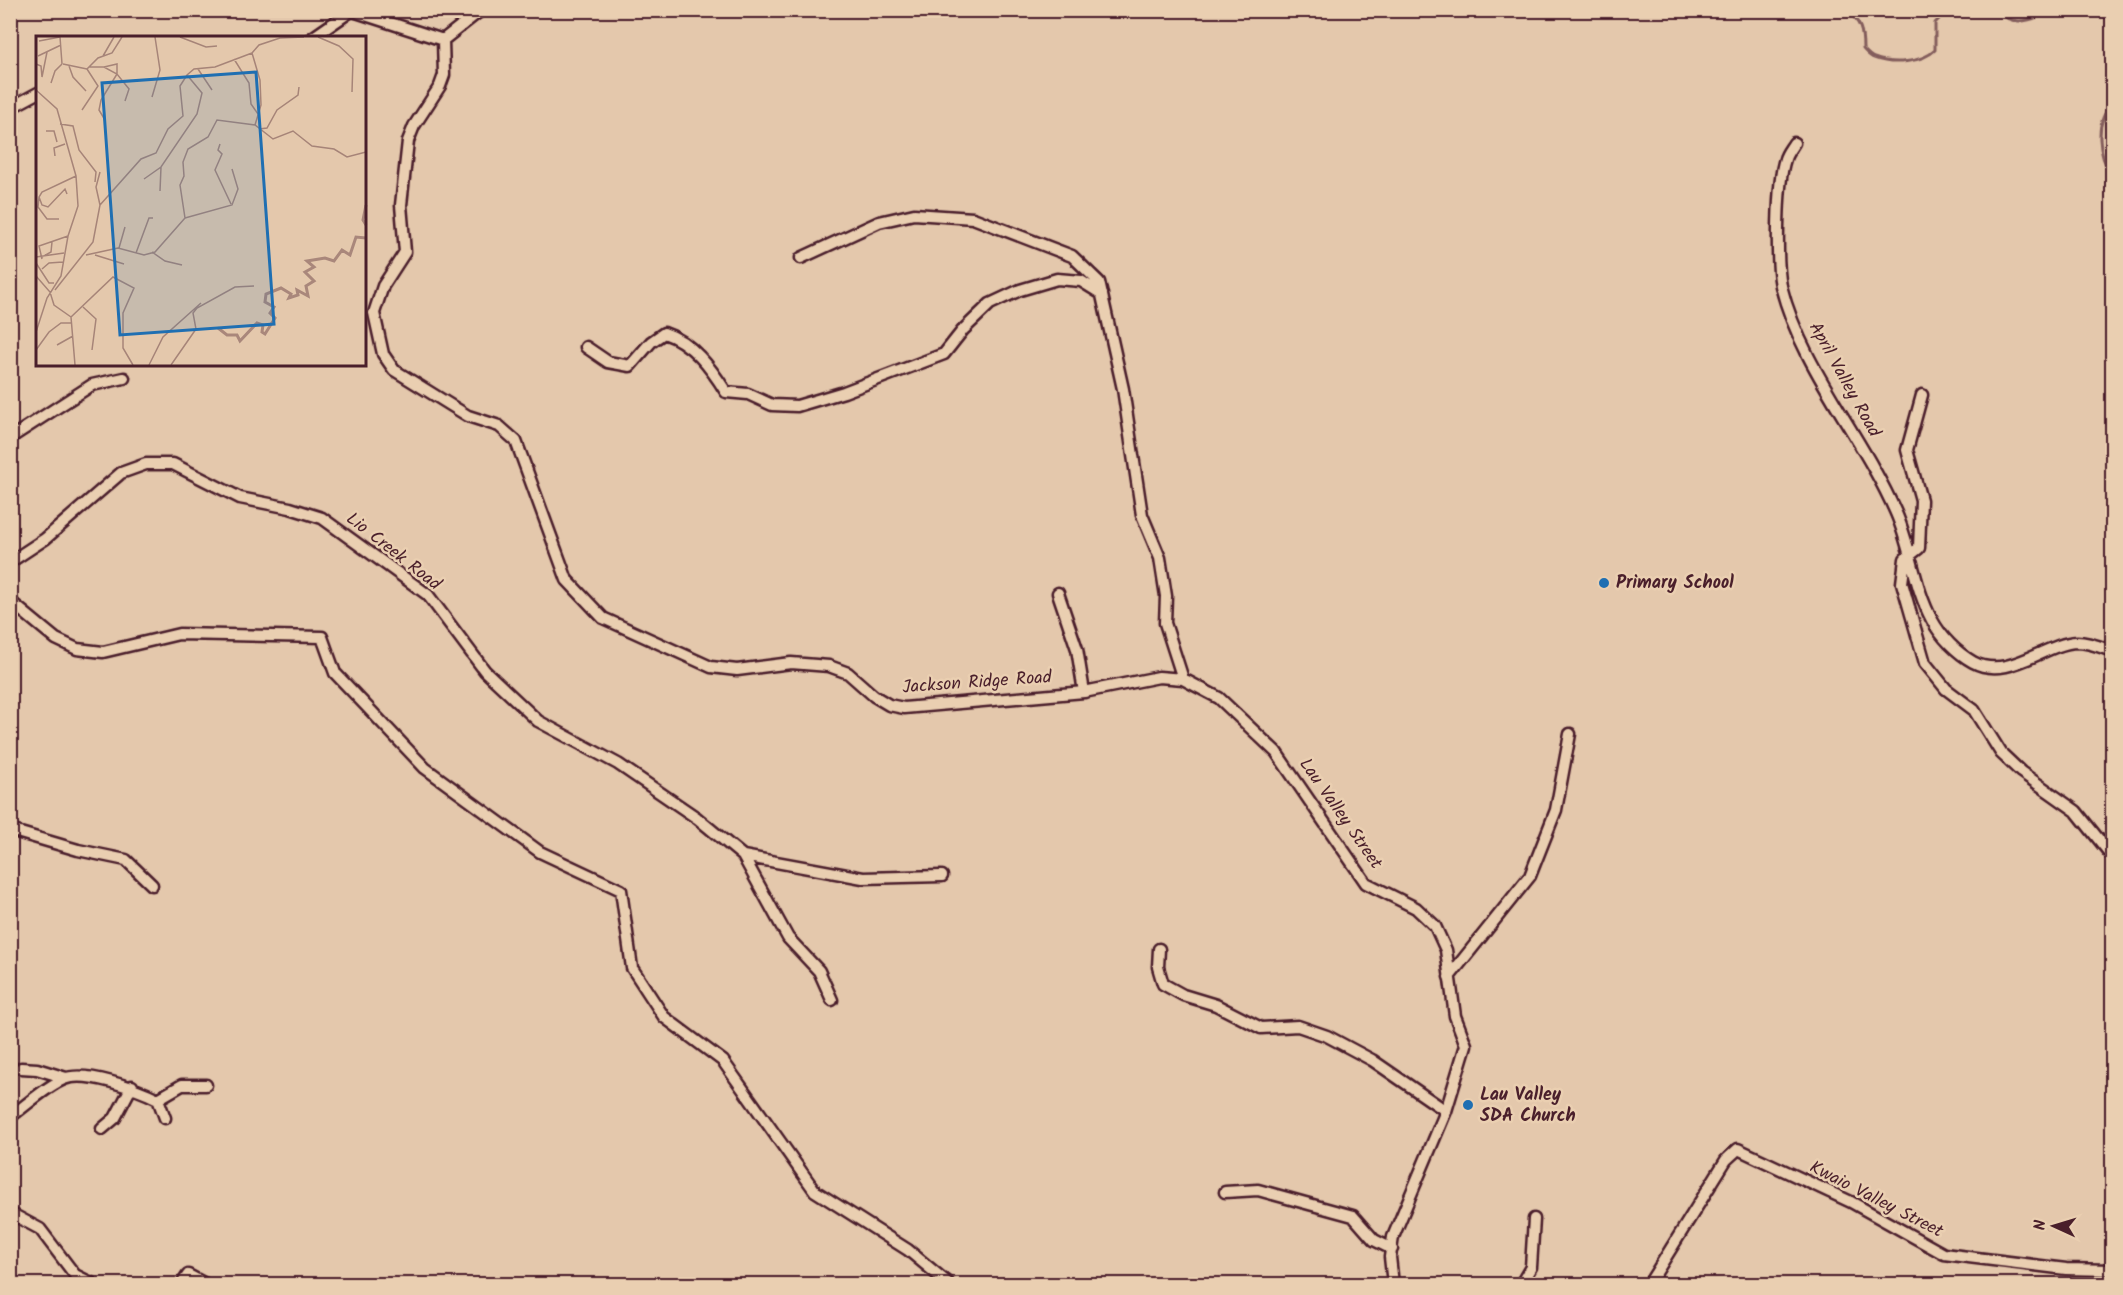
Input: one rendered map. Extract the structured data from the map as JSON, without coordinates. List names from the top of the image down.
{
  "streets": {
    "street": [
      "April Valley Road",
      "Lio Creek Road",
      "Jackson Ridge Road",
      "Lau Valley Street",
      "Kwaio Valley Street"
    ]
  },
  "crossings": [
    ["Jackson Ridge Road", "Lau Valley Street"]
  ],
  "places": ["Primary School", "Lau Valley SDA Church"],
  "north": "left"
}
